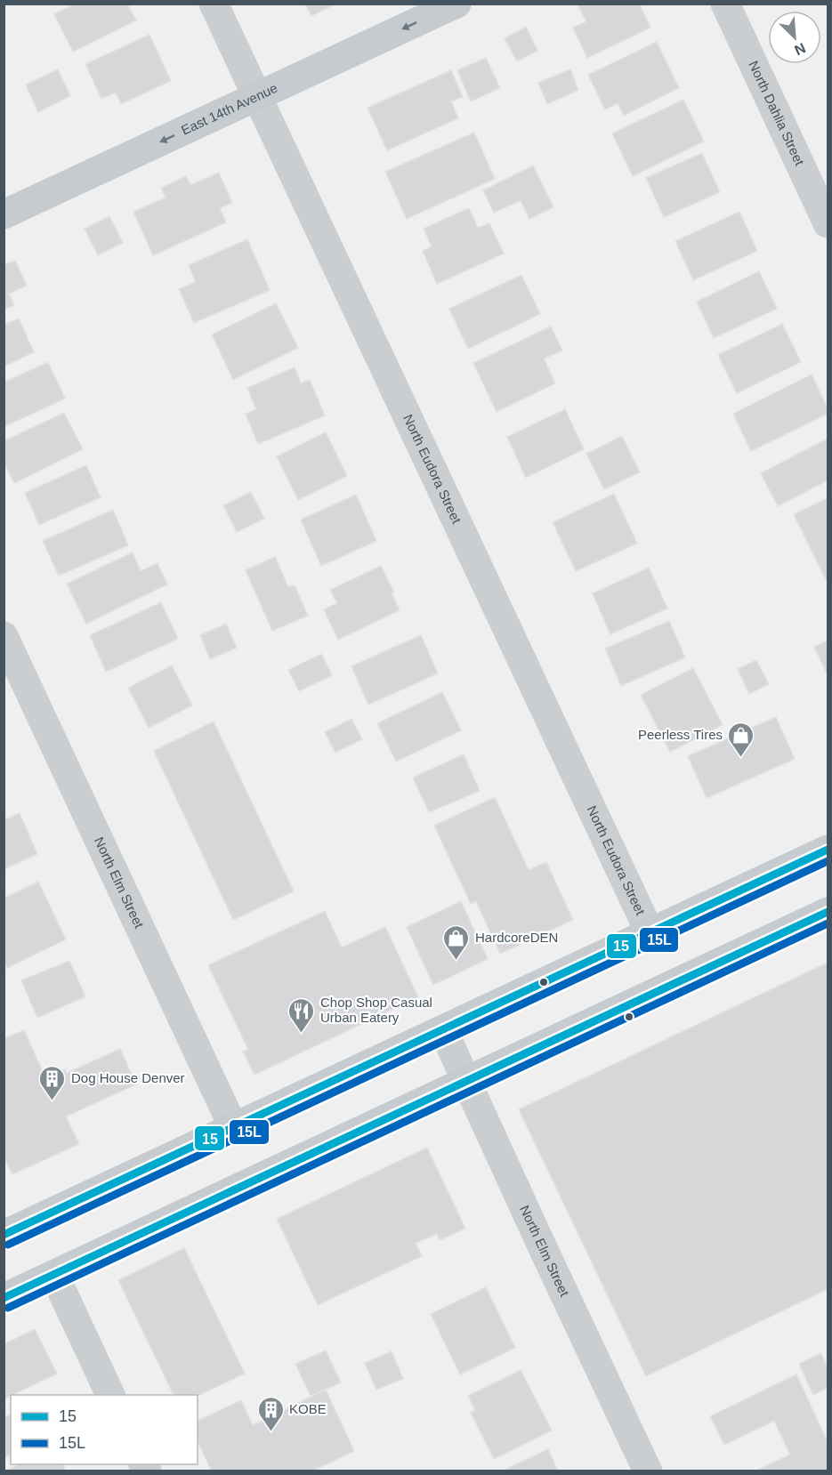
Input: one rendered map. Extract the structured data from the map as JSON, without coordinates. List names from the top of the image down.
{
  "streets": {
    "main road": ["East 14th Avenue"],
    "street": ["North Dahlia Street", "North Eudora Street", "North Elm Street"]
  },
  "crossings": [
    ["East 14th Avenue", "North Eudora Street"]
  ],
  "one_way": ["East 14th Avenue"],
  "places": {
    "shop": ["Peerless Tires", "HardcoreDEN"],
    "restaurant": ["Chop Shop Casual Urban Eatery"],
    "building": ["Dog House Denver", "KOBE"]
  },
  "lines": ["transit line 15", "transit line 15L"],
  "legend": ["15", "15L"],
  "north": "bottom right"
}
